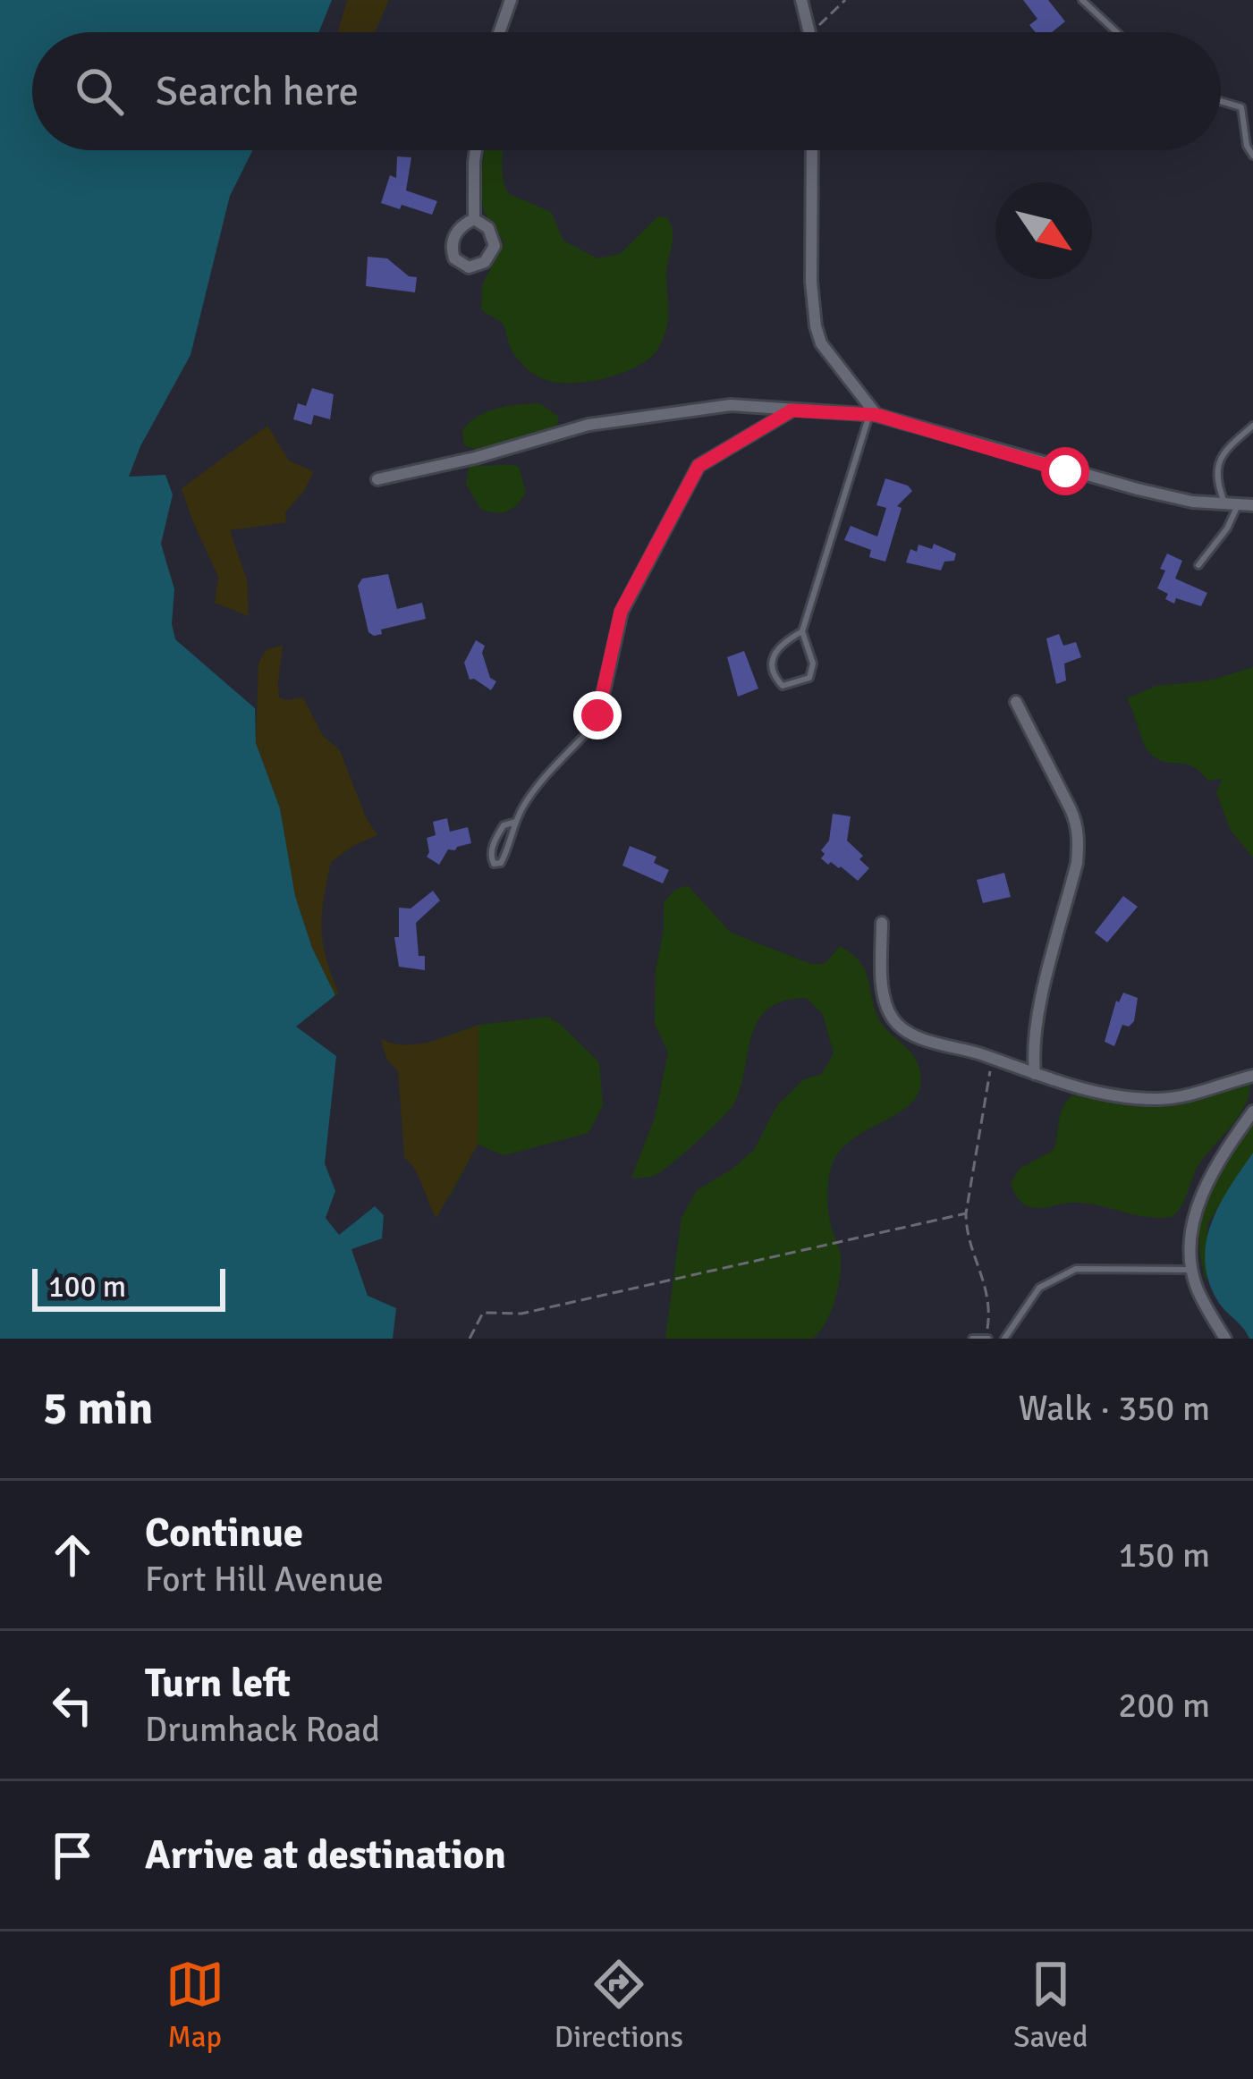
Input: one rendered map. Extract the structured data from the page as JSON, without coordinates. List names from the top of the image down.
{
  "scale_bar": "100 m",
  "north": "bottom right",
  "page": {
    "search": "Search here",
    "scale": "100 m",
    "heading": ["5 min", "Walk · 350 m"],
    "list": [
      ["Continue", "Fort Hill Avenue", "150 m"],
      ["Turn left", "Drumhack Road", "200 m"],
      "Arrive at destination"
    ],
    "nav": ["Map", "Directions", "Saved"]
  }
}
